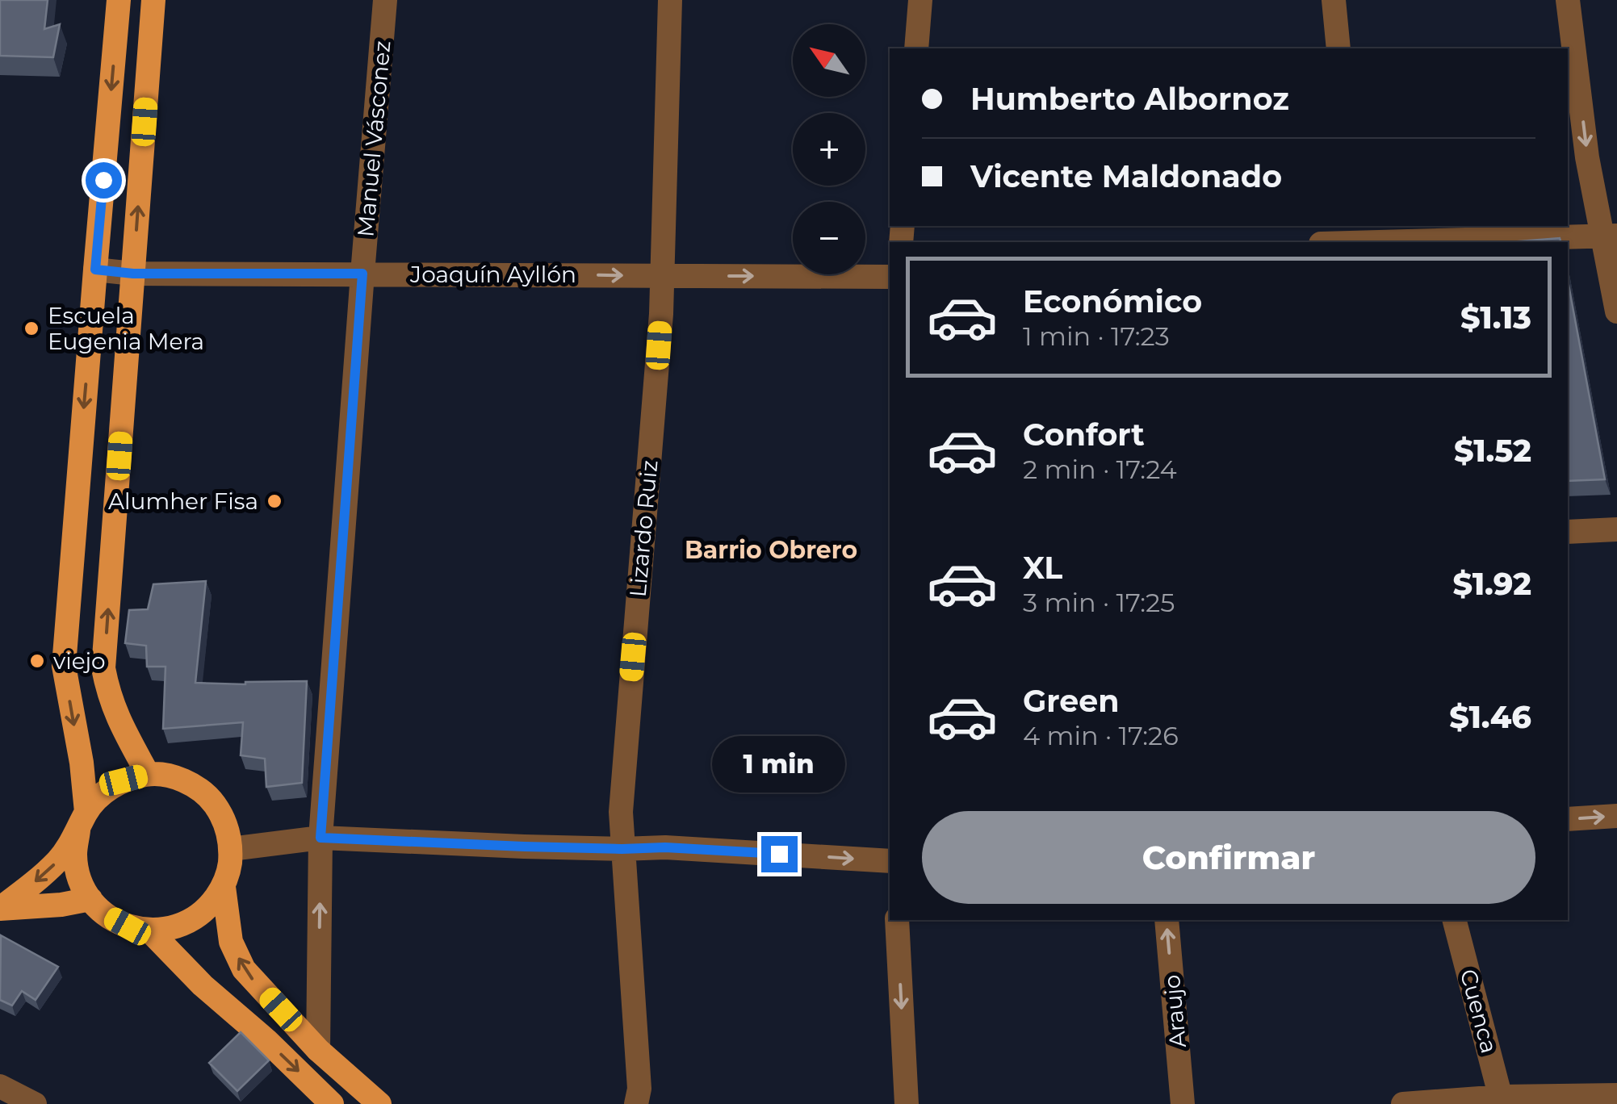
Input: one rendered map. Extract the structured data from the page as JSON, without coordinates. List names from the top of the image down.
{
  "streets": {
    "street": [
      "Manuel Vásconez",
      "Joaquín Ayllón",
      "Lizardo Ruiz",
      "Araujo",
      "Cuenca"
    ]
  },
  "crossings": [
    ["Manuel Vásconez", "Joaquín Ayllón"],
    ["Joaquín Ayllón", "Lizardo Ruiz"]
  ],
  "one_way": ["Joaquín Ayllón", "Araujo"],
  "districts": ["Barrio Obrero"],
  "places": ["Escuela Eugenia Mera", "Alumher Fisa", "viejo"],
  "north": "top left",
  "page": {
    "map_buttons": ["+", "−"],
    "banner": ["Humberto Albornoz", "Vicente Maldonado"],
    "list": [
      {
        "name": "Económico",
        "note": "1 min · 17:23",
        "value": "$1.13"
      },
      {
        "name": "Confort",
        "note": "2 min · 17:24",
        "value": "$1.52"
      },
      {
        "name": "XL",
        "note": "3 min · 17:25",
        "value": "$1.92"
      },
      {
        "name": "Green",
        "note": "4 min · 17:26",
        "value": "$1.46"
      }
    ],
    "bubble": "1 min",
    "buttons": "Confirmar"
  }
}
